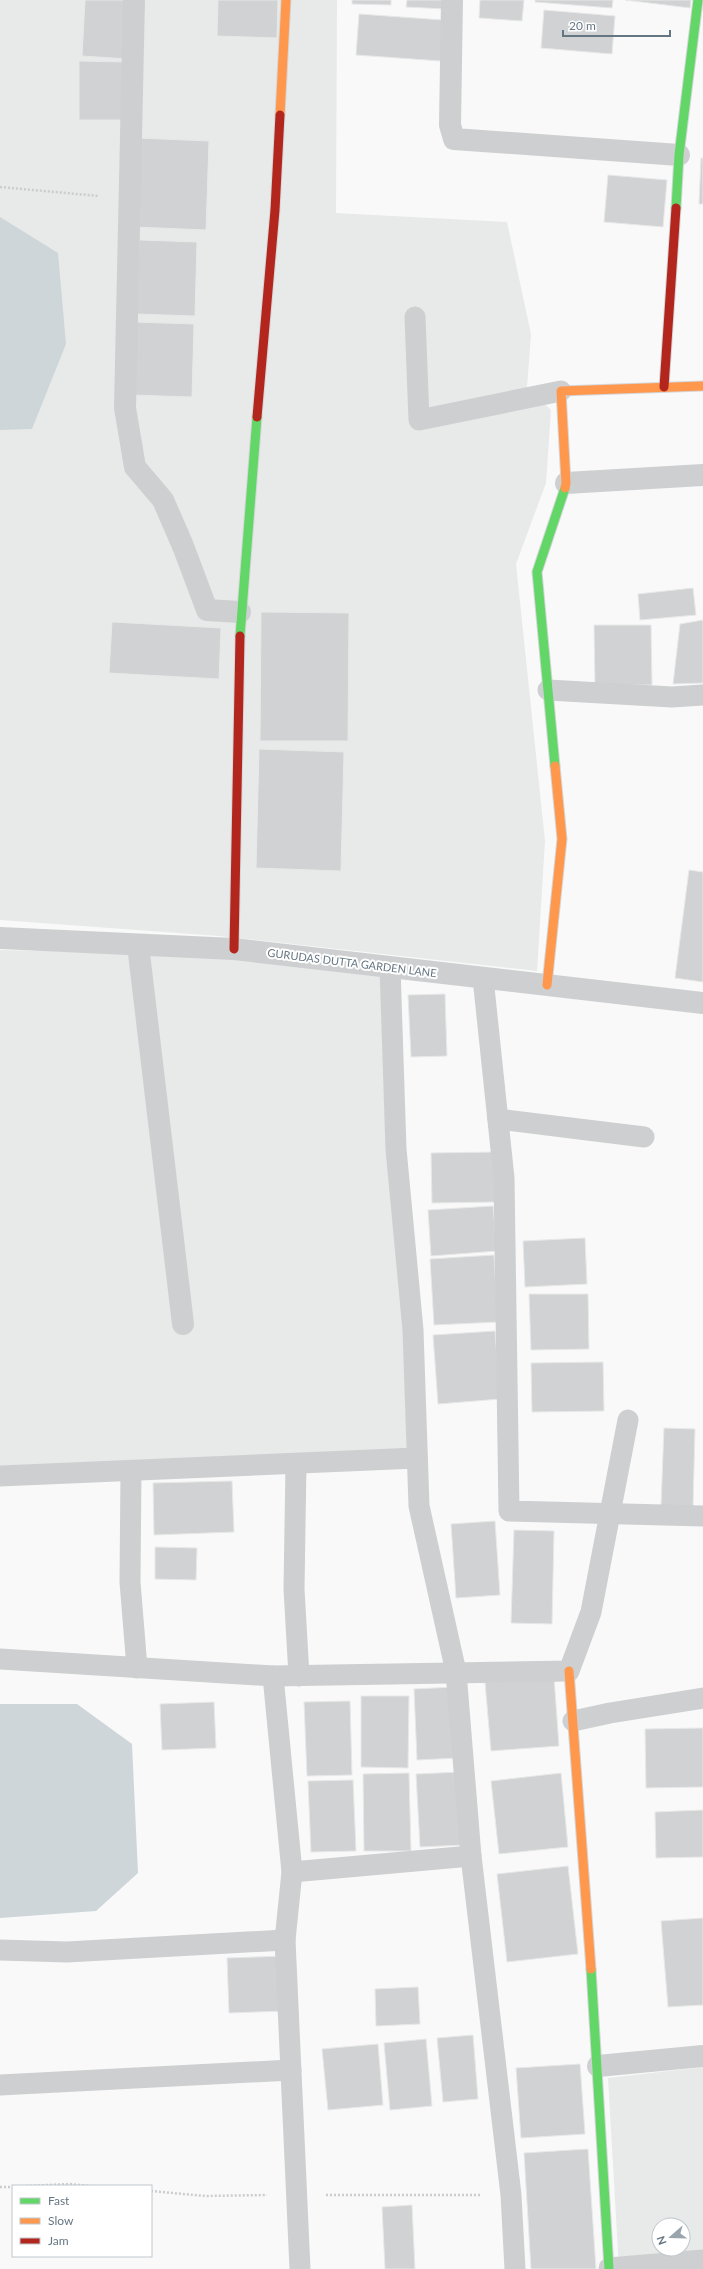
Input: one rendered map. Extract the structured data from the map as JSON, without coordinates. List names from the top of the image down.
{
  "streets": {
    "street": ["GURUDAS DUTTA GARDEN LANE"]
  },
  "legend": ["Fast", "Slow", "Jam"],
  "scale_bar": "20 m",
  "north": "left"
}
